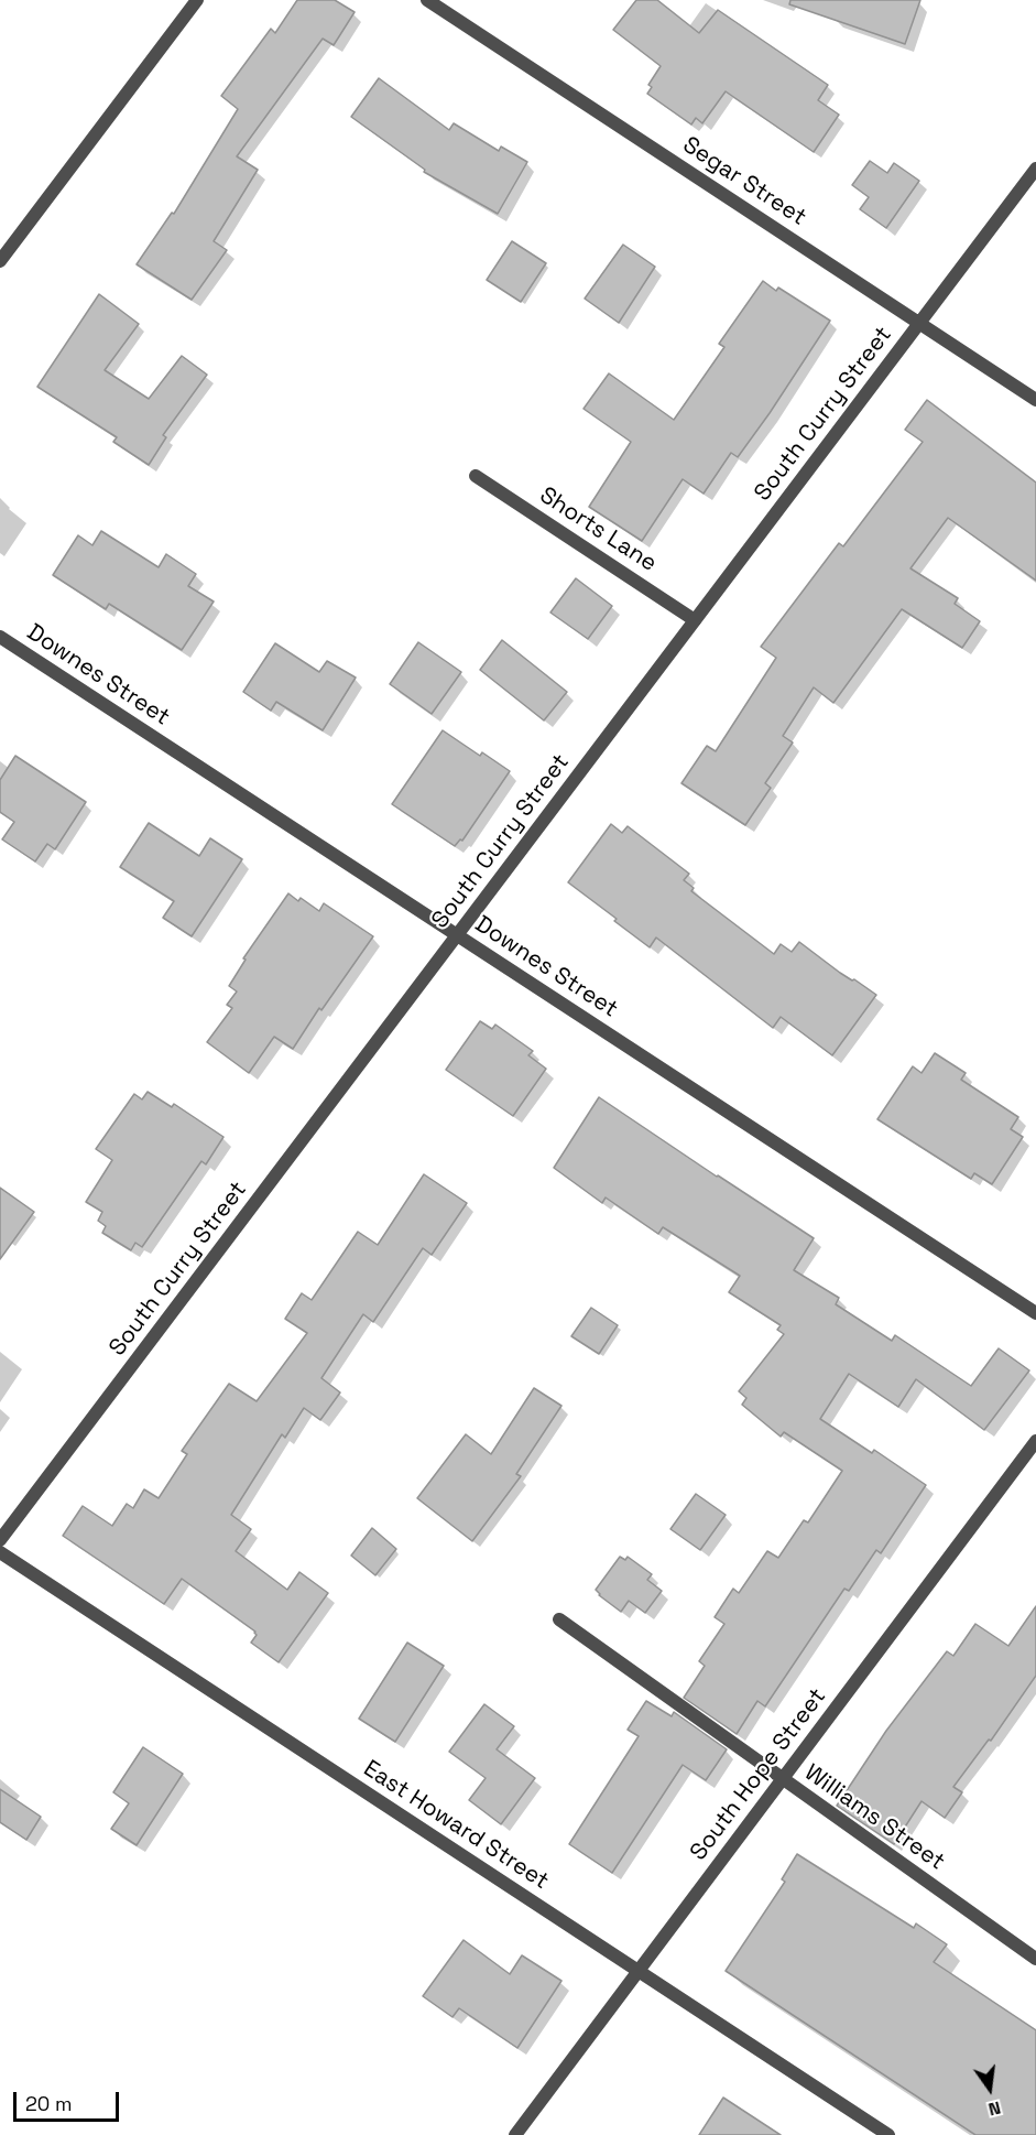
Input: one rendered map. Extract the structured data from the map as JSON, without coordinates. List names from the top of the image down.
{
  "streets": {
    "street": [
      "Segar Street",
      "South Curry Street",
      "Shorts Lane",
      "Downes Street",
      "South Hope Street",
      "Williams Street",
      "East Howard Street"
    ]
  },
  "crossings": [
    ["Segar Street", "South Curry Street"],
    ["South Curry Street", "Shorts Lane"],
    ["South Curry Street", "Downes Street"],
    ["South Hope Street", "Williams Street"],
    ["South Hope Street", "East Howard Street"]
  ],
  "scale_bar": "20 m",
  "north": "bottom"
}
